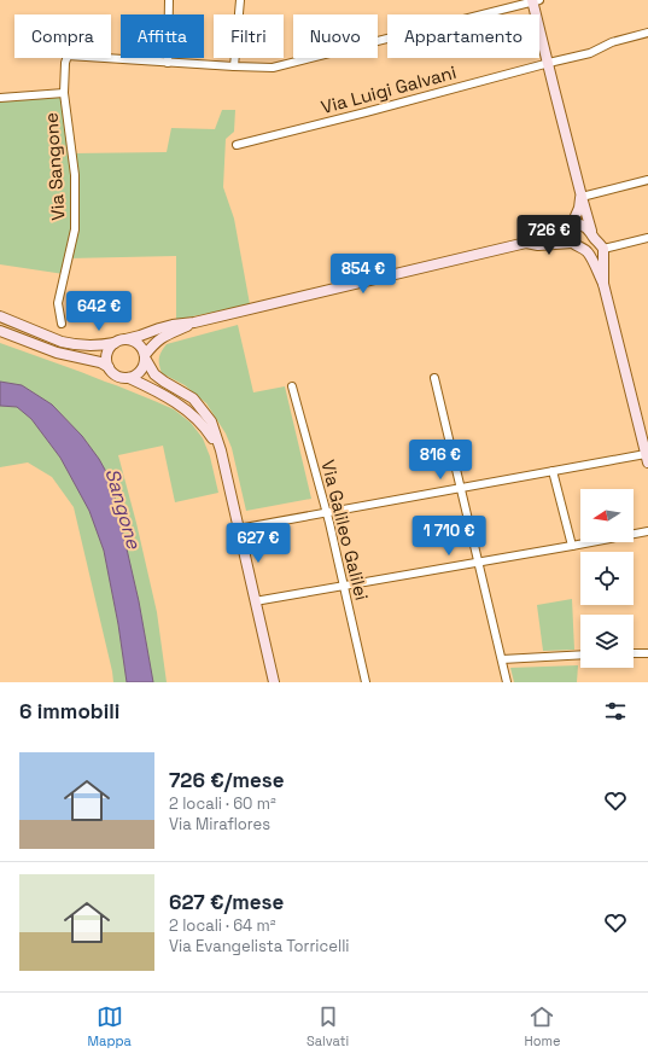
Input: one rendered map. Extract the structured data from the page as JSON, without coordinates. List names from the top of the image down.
{
  "streets": {
    "street": ["Via Luigi Galvani", "Via Sangone", "Via Galileo Galilei"]
  },
  "water": ["Sangone"],
  "north": "left",
  "page": {
    "chip": [
      "Compra",
      "Affitta",
      "Filtri",
      "Nuovo",
      "Appartamento"
    ],
    "price": [
      "726 €",
      "854 €",
      "642 €",
      "816 €",
      "1 710 €",
      "627 €"
    ],
    "heading": "6 immobili",
    "list": [
      {
        "name": "726 €/mese",
        "note": "2 locali · 60 m² · Via Miraflores"
      },
      {
        "name": "627 €/mese",
        "note": "2 locali · 64 m² · Via Evangelista Torricelli"
      }
    ],
    "tabs": ["Mappa", "Salvati", "Home"]
  }
}
